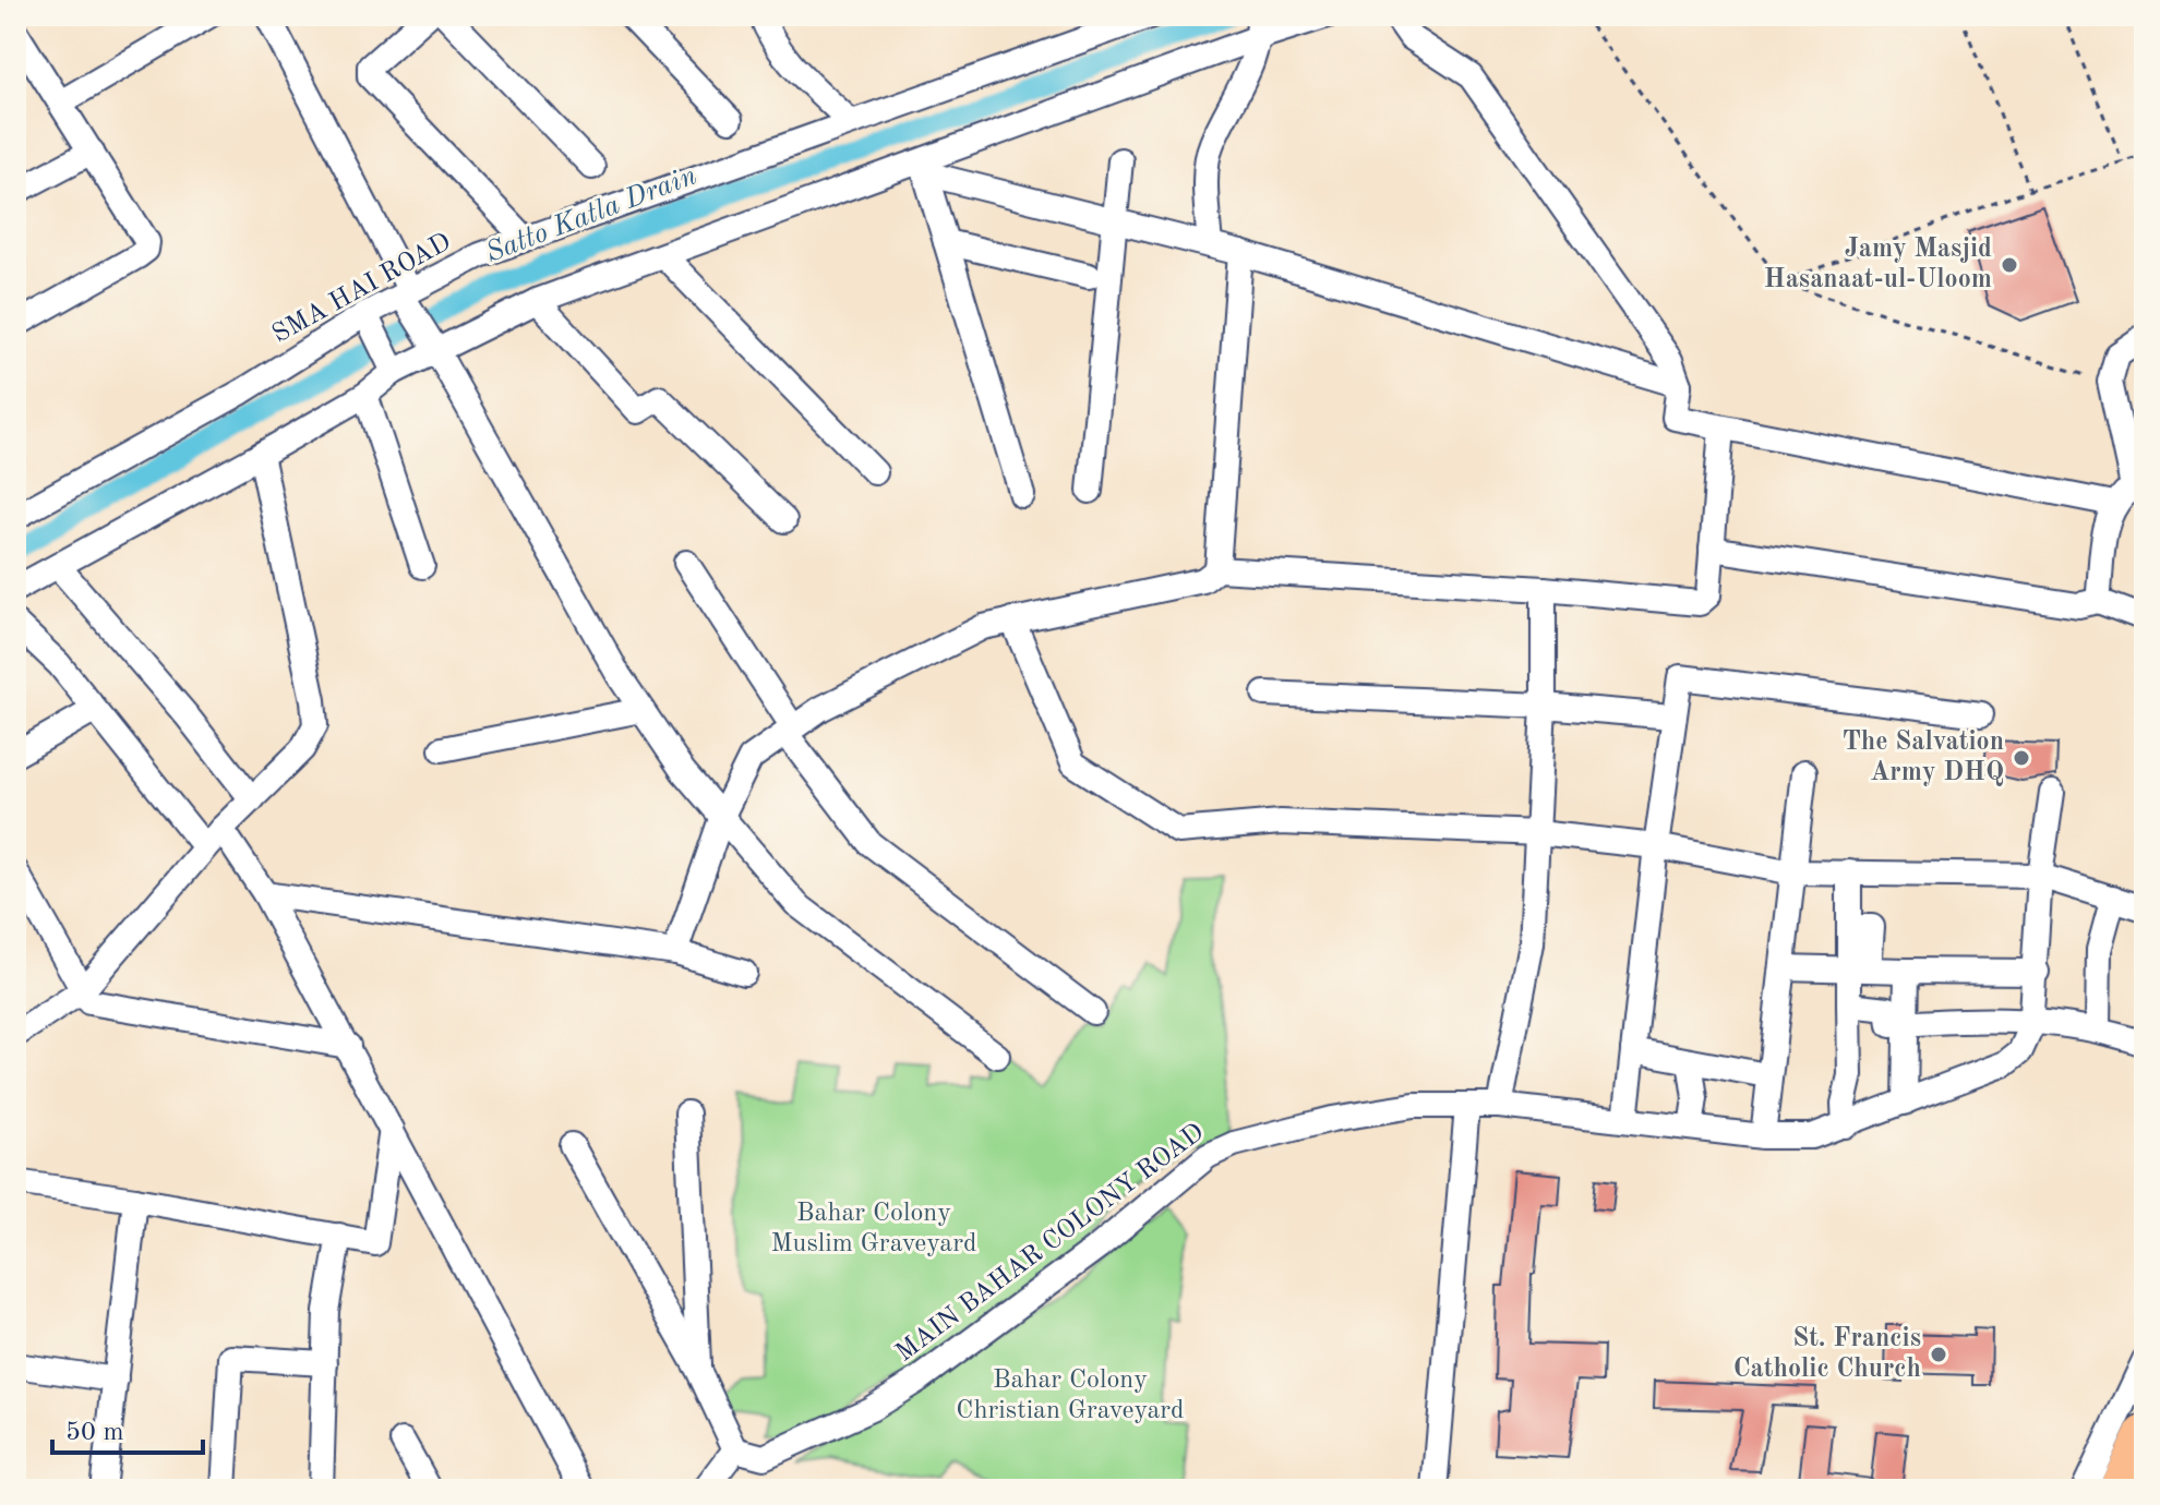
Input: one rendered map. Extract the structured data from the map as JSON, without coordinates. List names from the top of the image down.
{
  "streets": {
    "street": ["SMA HAI ROAD", "MAIN BAHAR COLONY ROAD"]
  },
  "water": ["Satto Katla Drain"],
  "parks": ["Bahar Colony Muslim Graveyard", "Bahar Colony Christian Graveyard"],
  "places": ["Jamy Masjid Hasanaat-ul-Uloom", "The Salvation Army DHQ", "St. Francis Catholic Church"],
  "scale_bar": "50 m"
}
